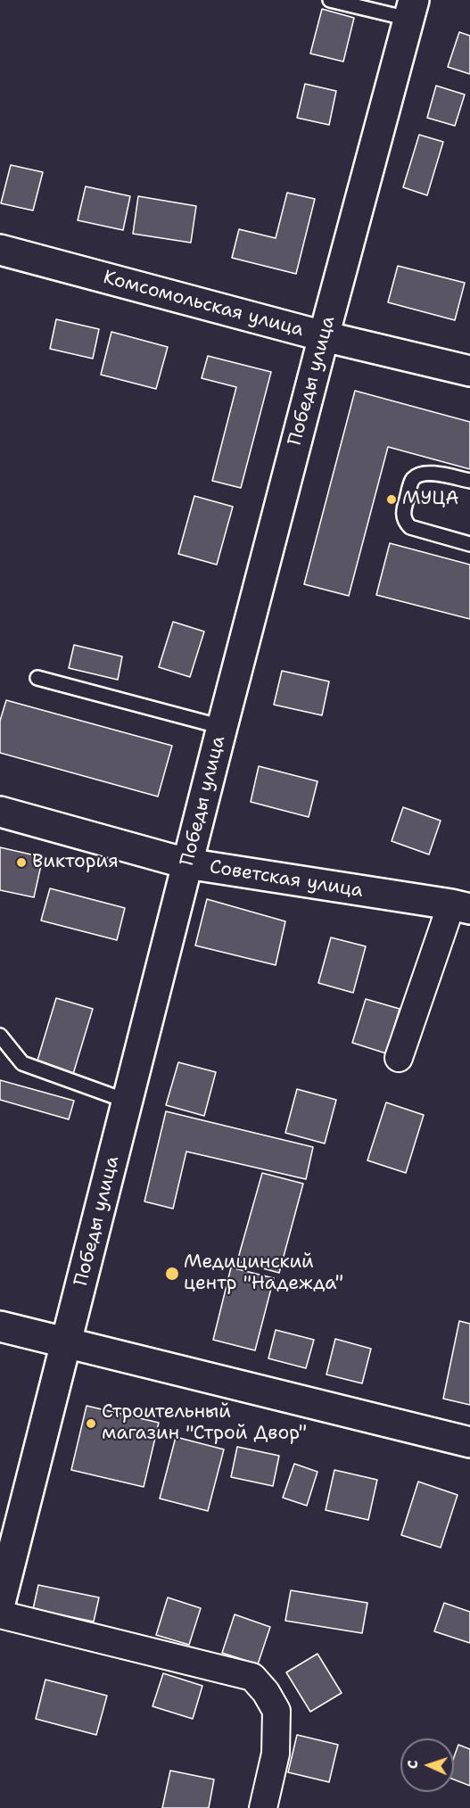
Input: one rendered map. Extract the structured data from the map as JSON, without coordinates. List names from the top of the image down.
{
  "streets": {
    "main road": ["Комсомольская улица", "Победы улица", "Советская улица"]
  },
  "crossings": [
    ["Комсомольская улица", "Победы улица"],
    ["Победы улица", "Советская улица"]
  ],
  "places": [
    "МУЦА",
    "Виктория",
    "Медицинский центр \"Надежда\"",
    "Строительный магазин \"Строй Двор\""
  ],
  "north": "left"
}
